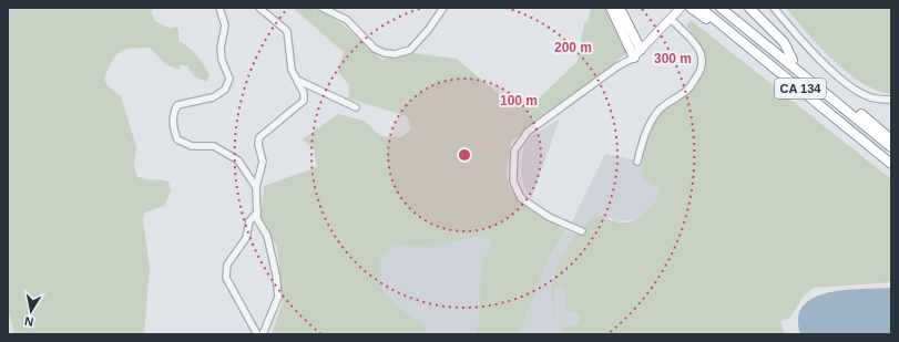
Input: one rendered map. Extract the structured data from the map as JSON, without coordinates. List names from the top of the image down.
{
  "streets": {
    "highway": ["CA 134"]
  },
  "north": "bottom",
  "rings": ["200 m", "300 m", "100 m"]
}
